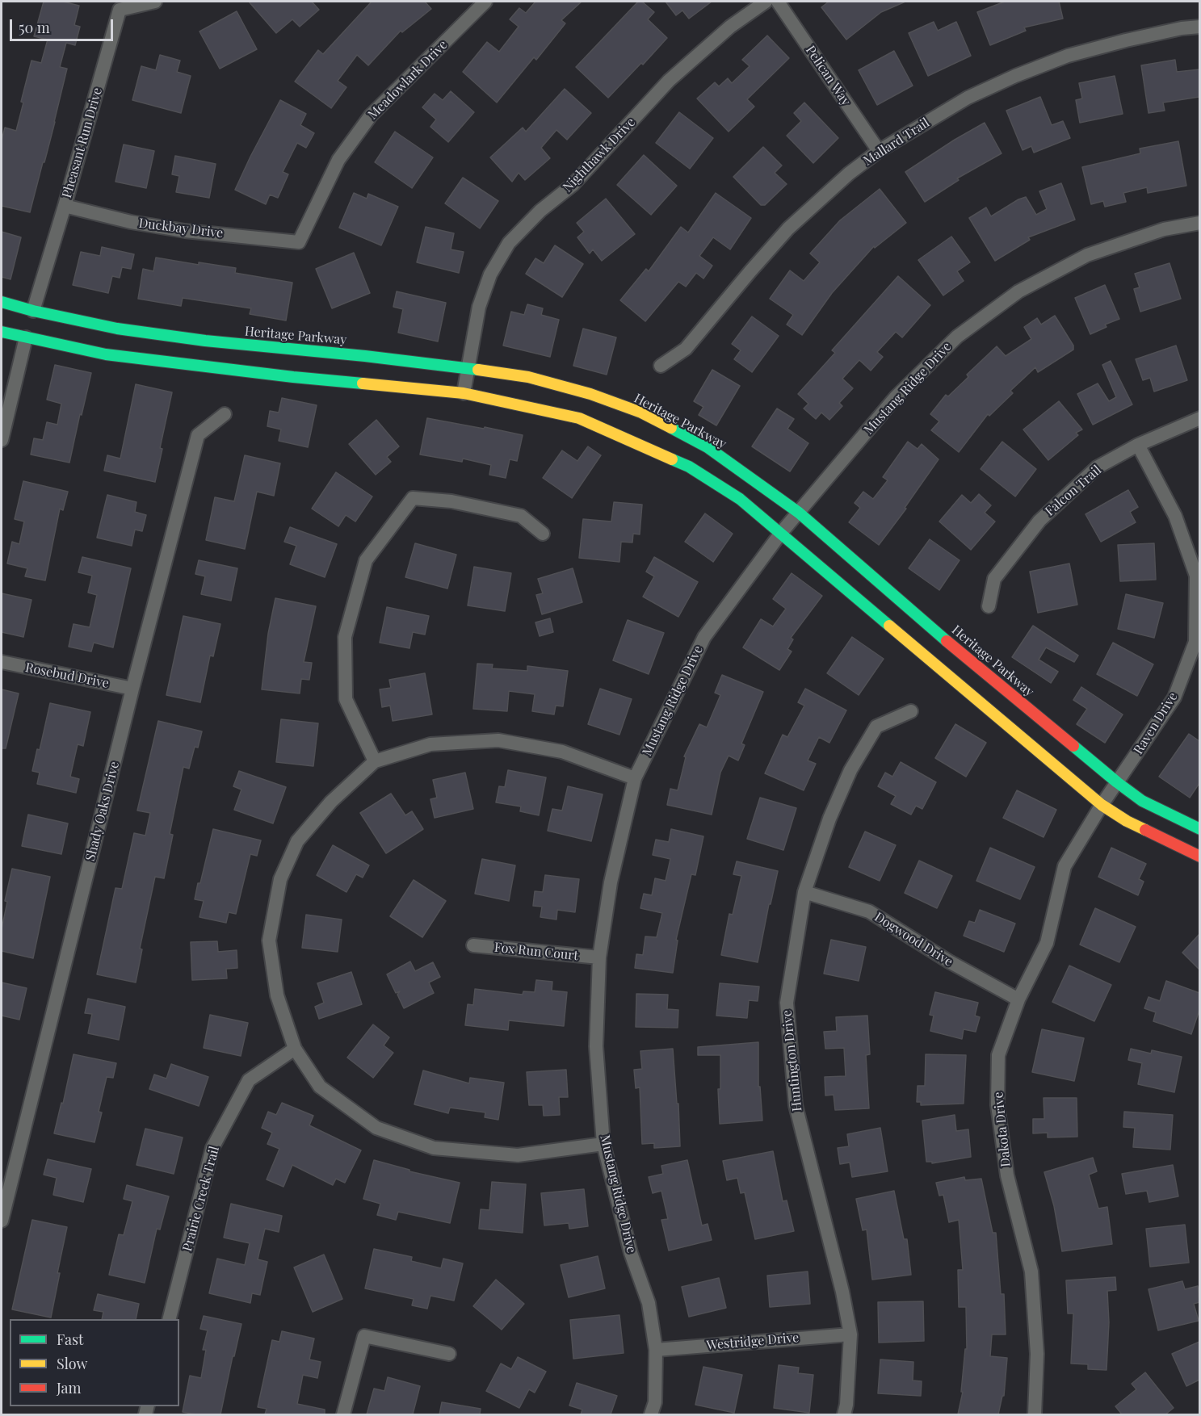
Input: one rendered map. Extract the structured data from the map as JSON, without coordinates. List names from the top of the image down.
{
  "streets": {
    "main road": ["Heritage Parkway"],
    "street": [
      "Pelican Way",
      "Meadowlark Drive",
      "Mallard Trail",
      "Pheasant Run Drive",
      "Nighthawk Drive",
      "Duckbay Drive",
      "Mustang Ridge Drive",
      "Falcon Trail",
      "Rosebud Drive",
      "Raven Drive",
      "Shady Oaks Drive",
      "Dogwood Drive",
      "Fox Run Court",
      "Huntington Drive",
      "Dakota Drive",
      "Prairie Creek Trail",
      "Westridge Drive"
    ]
  },
  "crossings": [
    ["Pelican Way", "Mallard Trail"],
    ["Meadowlark Drive", "Duckbay Drive"],
    ["Pheasant Run Drive", "Duckbay Drive"],
    ["Pheasant Run Drive", "Heritage Parkway"],
    ["Nighthawk Drive", "Heritage Parkway"],
    ["Heritage Parkway", "Mustang Ridge Drive"],
    ["Heritage Parkway", "Raven Drive"],
    ["Mustang Ridge Drive", "Fox Run Court"],
    ["Mustang Ridge Drive", "Westridge Drive"],
    ["Falcon Trail", "Raven Drive"],
    ["Rosebud Drive", "Shady Oaks Drive"],
    ["Raven Drive", "Dakota Drive"],
    ["Dogwood Drive", "Huntington Drive"],
    ["Dogwood Drive", "Dakota Drive"],
    ["Huntington Drive", "Westridge Drive"]
  ],
  "legend": ["Fast", "Slow", "Jam"],
  "scale_bar": "50 m"
}
